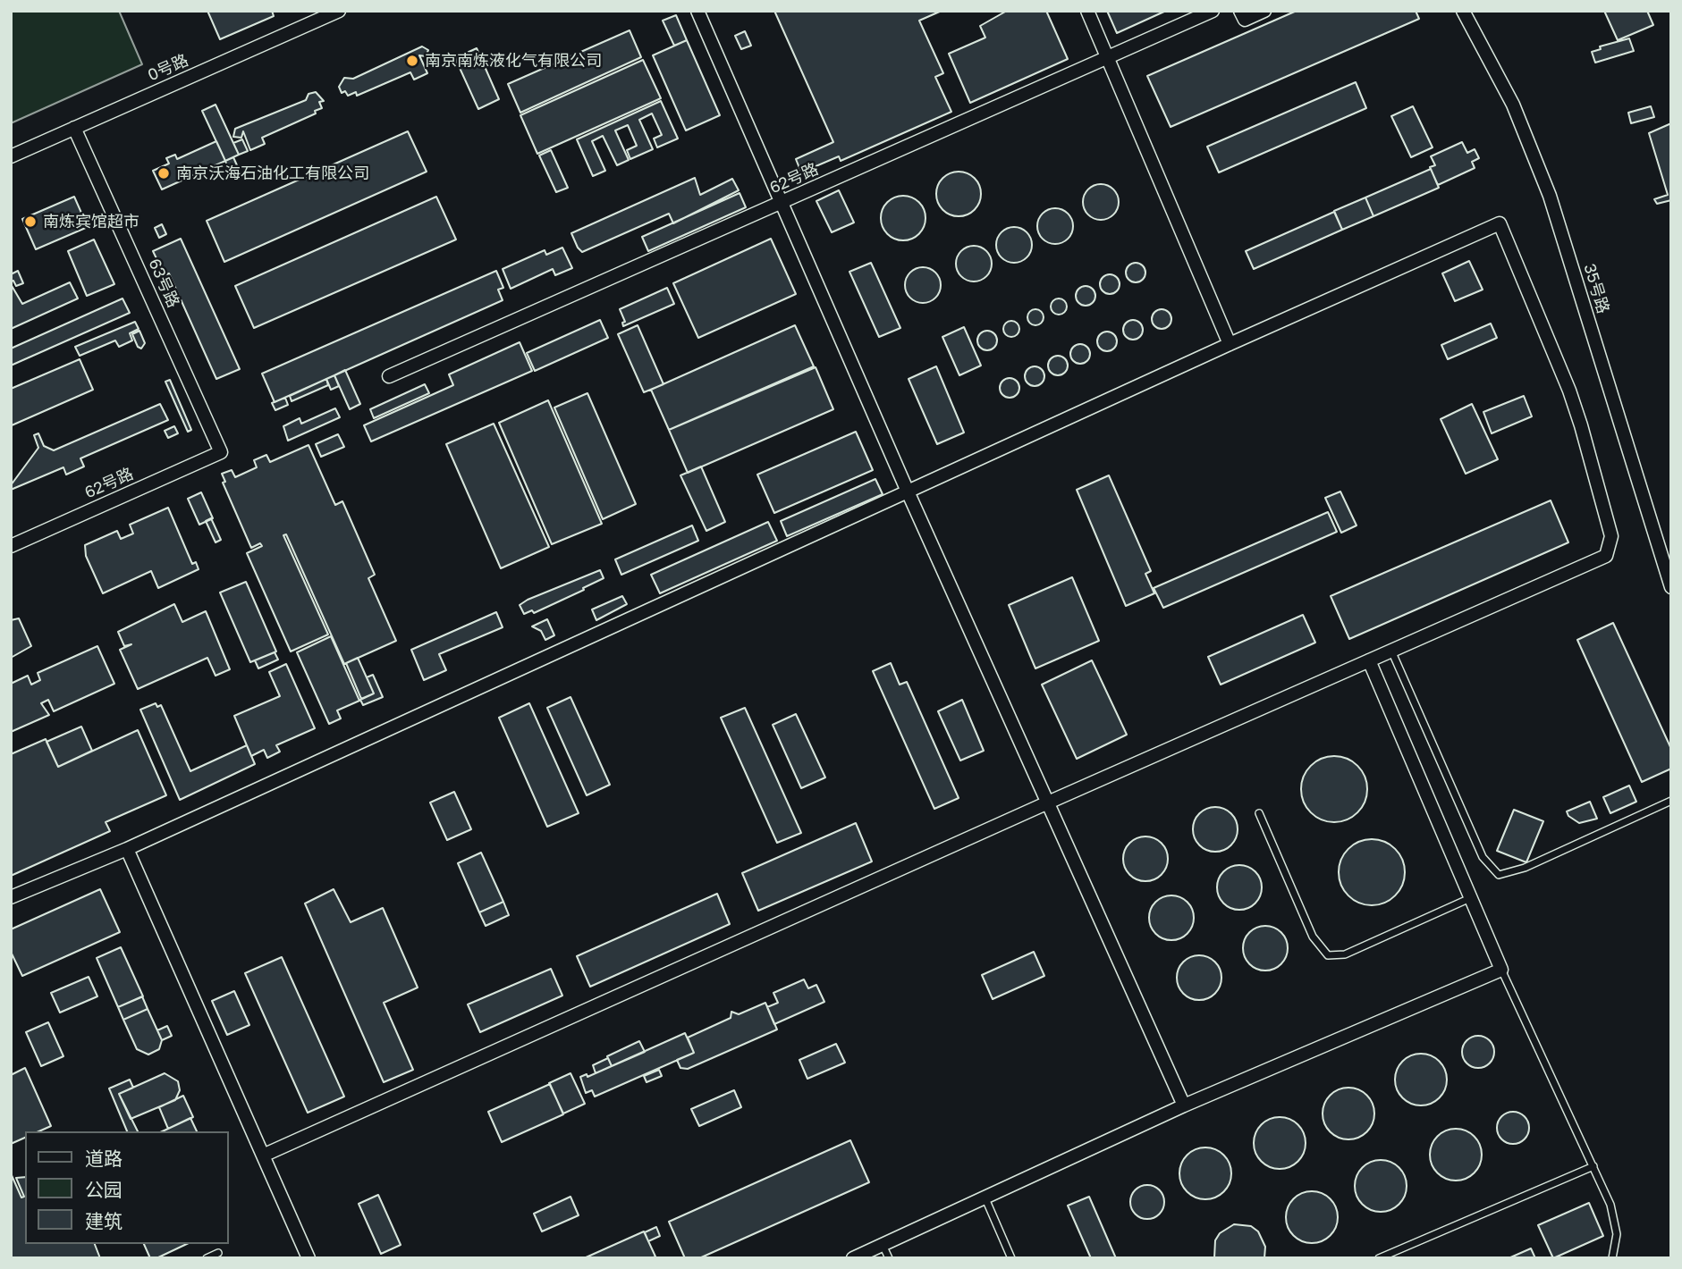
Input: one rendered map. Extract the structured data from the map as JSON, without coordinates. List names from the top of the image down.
{
  "streets": {
    "street": [
      "0号路",
      "62号路",
      "63号路",
      "35号路"
    ]
  },
  "crossings": [
    ["0号路", "63号路"],
    ["62号路", "63号路"]
  ],
  "places": ["南京南炼液化气有限公司", "南京沃海石油化工有限公司", "南炼宾馆超市"],
  "legend": ["道路", "公园", "建筑"]
}
